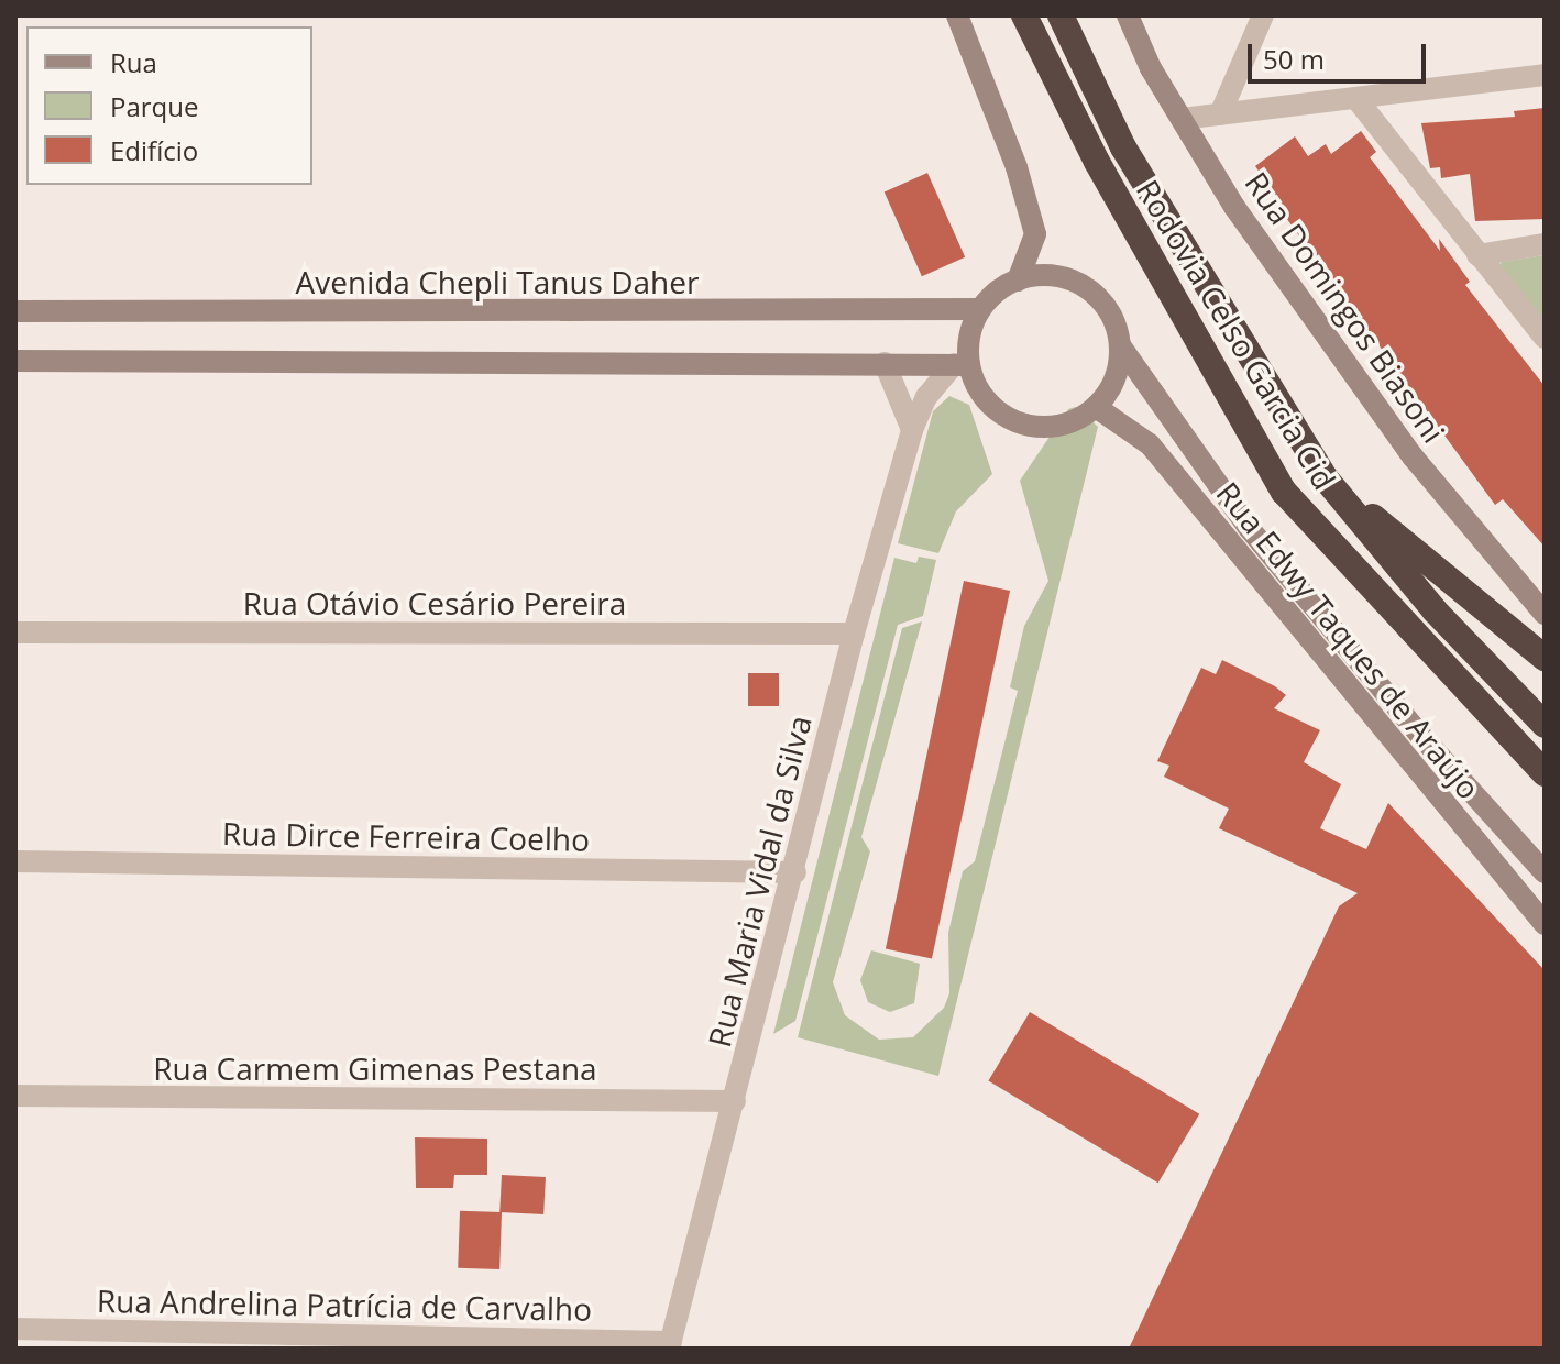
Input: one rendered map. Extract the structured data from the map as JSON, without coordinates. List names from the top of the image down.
{
  "streets": {
    "highway": ["Rodovia Celso Garcia Cid"],
    "main road": ["Avenida Chepli Tanus Daher", "Rua Domingos Biasoni", "Rua Edwy Taques de Araújo"],
    "street": [
      "Rua Otávio Cesário Pereira",
      "Rua Dirce Ferreira Coelho",
      "Rua Maria Vidal da Silva",
      "Rua Carmem Gimenas Pestana",
      "Rua Andrelina Patrícia de Carvalho"
    ]
  },
  "crossings": [
    ["Avenida Chepli Tanus Daher", "Rua Edwy Taques de Araújo"],
    ["Avenida Chepli Tanus Daher", "Rua Maria Vidal da Silva"],
    ["Rua Otávio Cesário Pereira", "Rua Maria Vidal da Silva"],
    ["Rua Edwy Taques de Araújo", "Rua Maria Vidal da Silva"],
    ["Rua Dirce Ferreira Coelho", "Rua Maria Vidal da Silva"],
    ["Rua Maria Vidal da Silva", "Rua Carmem Gimenas Pestana"],
    ["Rua Maria Vidal da Silva", "Rua Andrelina Patrícia de Carvalho"]
  ],
  "legend": ["Rua", "Parque", "Edifício"],
  "scale_bar": "50 m"
}
